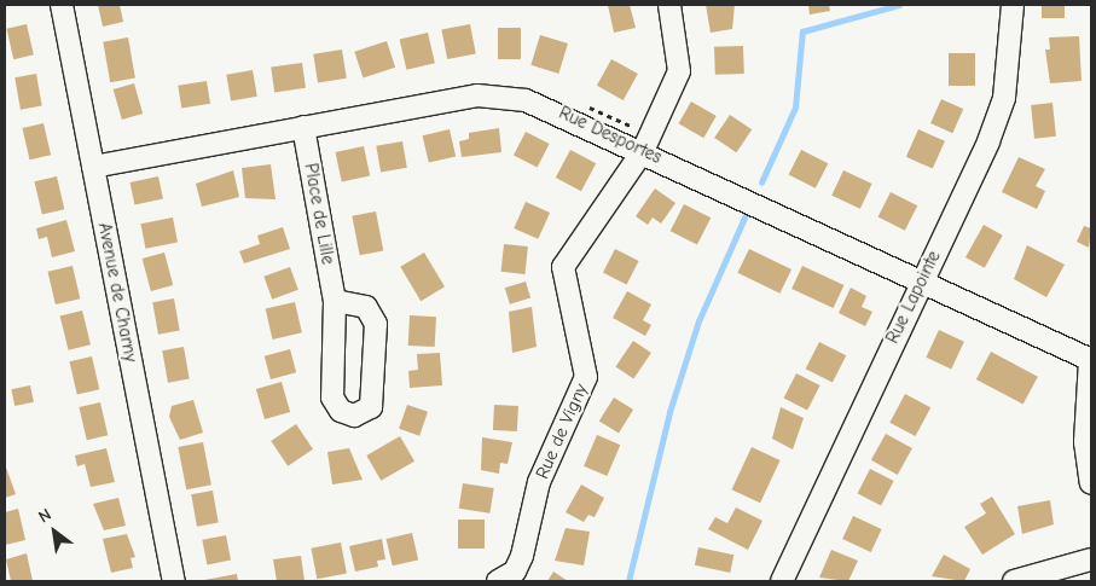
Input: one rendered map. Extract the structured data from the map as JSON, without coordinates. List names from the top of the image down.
{
  "streets": {
    "street": [
      "Rue Desportes",
      "Place de Lille",
      "Avenue de Charny",
      "Rue Lapointe",
      "Rue de Vigny"
    ]
  },
  "crossings": [
    ["Rue Desportes", "Place de Lille"],
    ["Rue Desportes", "Avenue de Charny"],
    ["Rue Desportes", "Rue Lapointe"],
    ["Rue Desportes", "Rue de Vigny"]
  ],
  "north": "top left"
}
